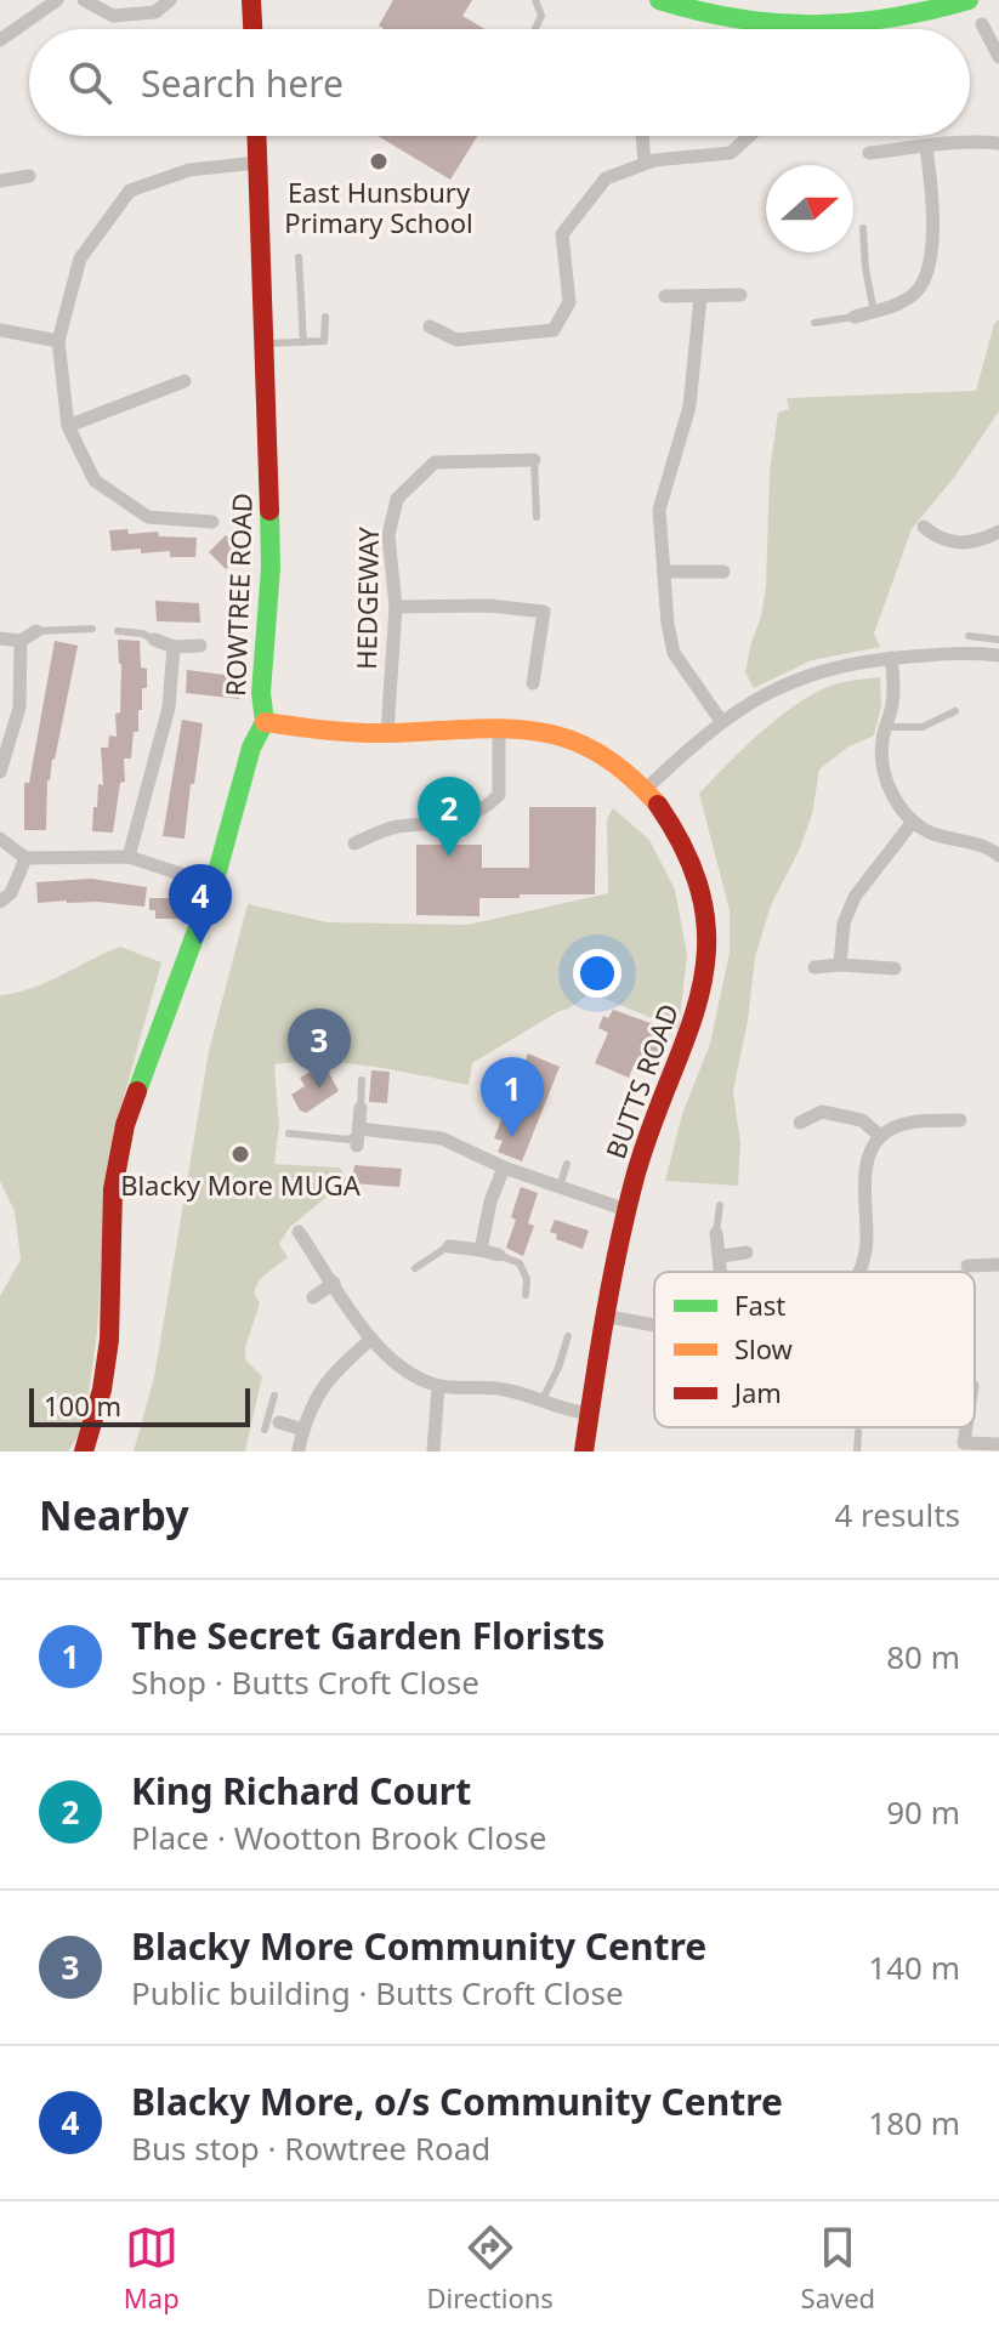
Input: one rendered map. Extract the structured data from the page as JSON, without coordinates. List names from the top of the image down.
{
  "streets": {
    "street": ["ROWTREE ROAD", "HEDGEWAY", "BUTTS ROAD"]
  },
  "crossings": [
    ["ROWTREE ROAD", "BUTTS ROAD"],
    ["HEDGEWAY", "BUTTS ROAD"]
  ],
  "places": ["East Hunsbury Primary School", "Blacky More MUGA"],
  "legend": ["Fast", "Slow", "Jam"],
  "scale_bar": "100 m",
  "north": "right",
  "page": {
    "search": "Search here",
    "pins": [
      "2",
      "4",
      "3",
      "1"
    ],
    "scale": "100 m",
    "heading": ["Nearby", "4 results"],
    "list": [
      {
        "mark": "1",
        "name": "The Secret Garden Florists",
        "note": "Shop · Butts Croft Close",
        "value": "80 m"
      },
      {
        "mark": "2",
        "name": "King Richard Court",
        "note": "Place · Wootton Brook Close",
        "value": "90 m"
      },
      {
        "mark": "3",
        "name": "Blacky More Community Centre",
        "note": "Public building · Butts Croft Close",
        "value": "140 m"
      },
      {
        "mark": "4",
        "name": "Blacky More, o/s Community Centre",
        "note": "Bus stop · Rowtree Road",
        "value": "180 m"
      }
    ],
    "nav": ["Map", "Directions", "Saved"]
  }
}
